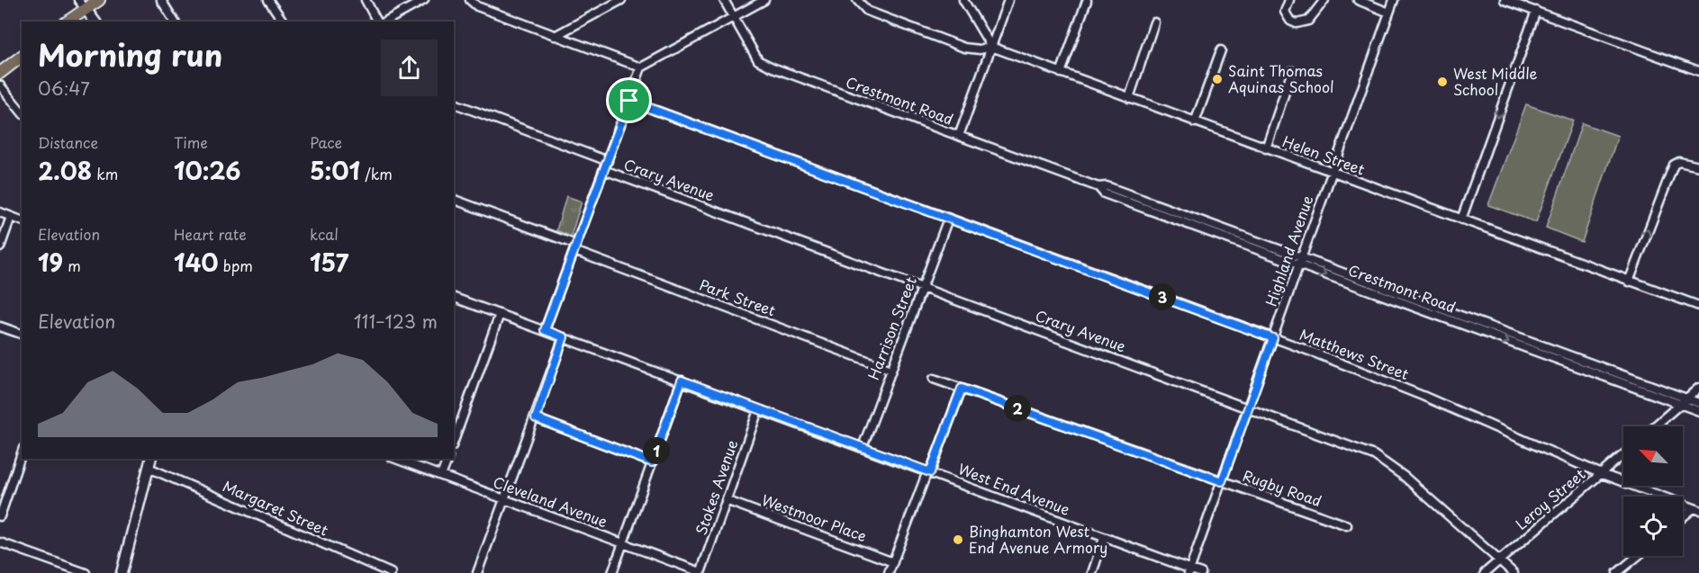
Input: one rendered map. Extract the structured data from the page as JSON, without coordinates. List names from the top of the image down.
{
  "streets": {
    "street": [
      "Crestmont Road",
      "Helen Street",
      "Crary Avenue",
      "Highland Avenue",
      "Park Street",
      "Harrison Street",
      "Matthews Street",
      "Stokes Avenue",
      "Rugby Road",
      "West End Avenue",
      "Leroy Street",
      "Cleveland Avenue",
      "Margaret Street",
      "Westmoor Place"
    ]
  },
  "crossings": [
    ["Crestmont Road", "Highland Avenue"],
    ["Helen Street", "Highland Avenue"],
    ["Crary Avenue", "Highland Avenue"],
    ["Crary Avenue", "Harrison Street"],
    ["Crary Avenue", "Leroy Street"],
    ["Highland Avenue", "Matthews Street"],
    ["Highland Avenue", "Rugby Road"],
    ["Highland Avenue", "West End Avenue"],
    ["Park Street", "Harrison Street"],
    ["Harrison Street", "Matthews Street"],
    ["Harrison Street", "West End Avenue"],
    ["Matthews Street", "Leroy Street"],
    ["Stokes Avenue", "West End Avenue"],
    ["Stokes Avenue", "Cleveland Avenue"],
    ["Stokes Avenue", "Westmoor Place"]
  ],
  "places": ["Saint Thomas Aquinas School", "West Middle School", "Binghamton West End Avenue Armory"],
  "north": "top left",
  "page": {
    "heading": ["Morning run", "06:47"],
    "stats": [
      ["Distance", "2.08 km"],
      ["Time", "10:26"],
      ["Pace", "5:01 /km"],
      ["Elevation", "19 m"],
      ["Heart rate", "140 bpm"],
      ["kcal", "157"]
    ],
    "pins": ["3", "2", "1"],
    "chart": ["Elevation", "111–123 m"]
  }
}
